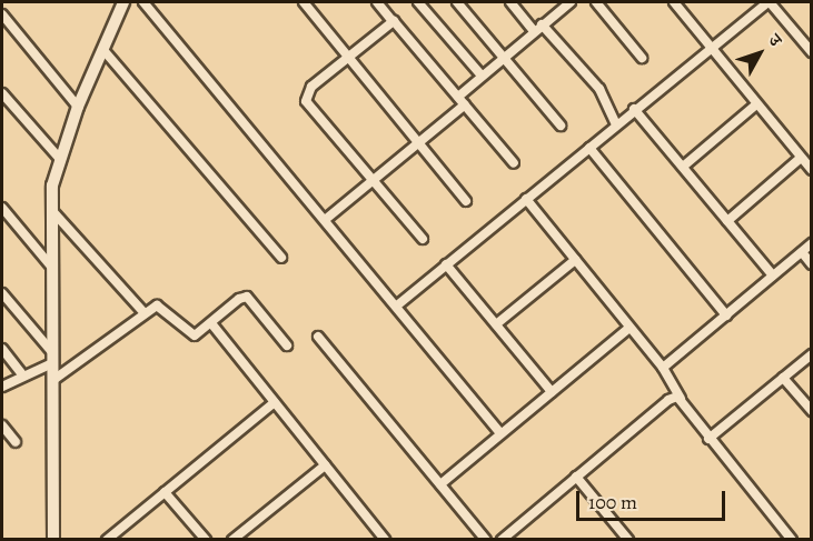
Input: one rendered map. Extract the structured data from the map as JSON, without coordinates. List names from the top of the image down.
{
  "scale_bar": "100 m",
  "north": "top right"
}
